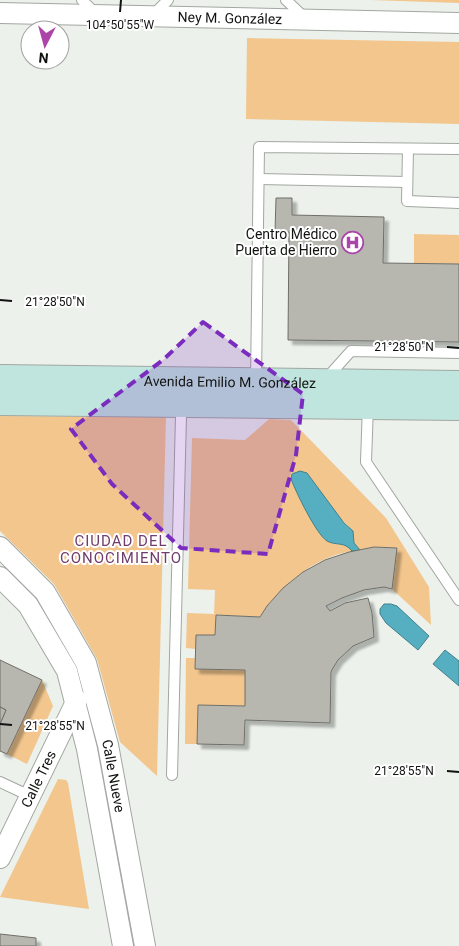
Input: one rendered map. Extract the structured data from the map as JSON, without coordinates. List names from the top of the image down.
{
  "streets": {
    "main road": ["Avenida Emilio M. González"],
    "street": ["Ney M. González", "Calle Nueve", "Calle Tres"]
  },
  "crossings": [
    ["Calle Nueve", "Calle Tres"]
  ],
  "districts": ["CIUDAD DEL CONOCIMIENTO"],
  "places": {
    "hospital": ["Centro Médico Puerta de Hierro"]
  },
  "north": "bottom",
  "coordinates": ["104°50'55\"W", "21°28'50\"N", "21°28'55\"N"]
}
